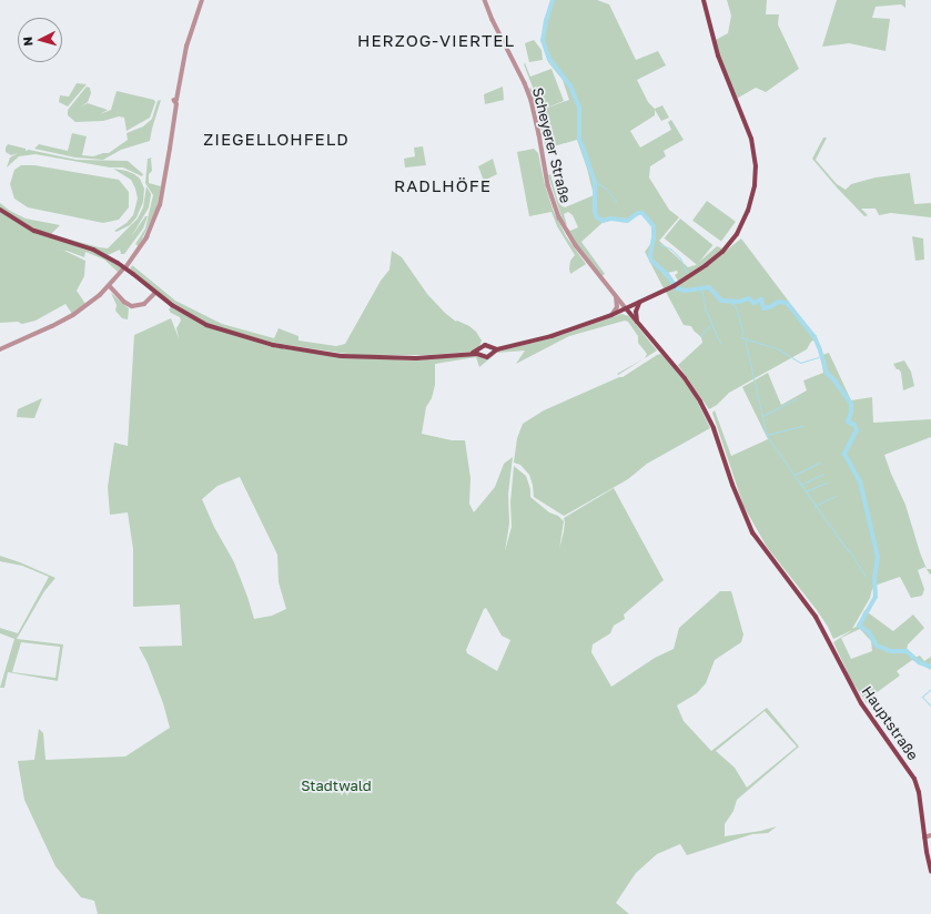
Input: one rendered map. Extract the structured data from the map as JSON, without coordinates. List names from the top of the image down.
{
  "streets": {
    "main road": ["Hauptstraße"],
    "street": ["Scheyerer Straße"]
  },
  "crossings": [
    ["Scheyerer Straße", "Hauptstraße"]
  ],
  "districts": ["HERZOG-VIERTEL", "ZIEGELLOHFELD", "RADLHÖFE"],
  "parks": ["Stadtwald"],
  "north": "left"
}
